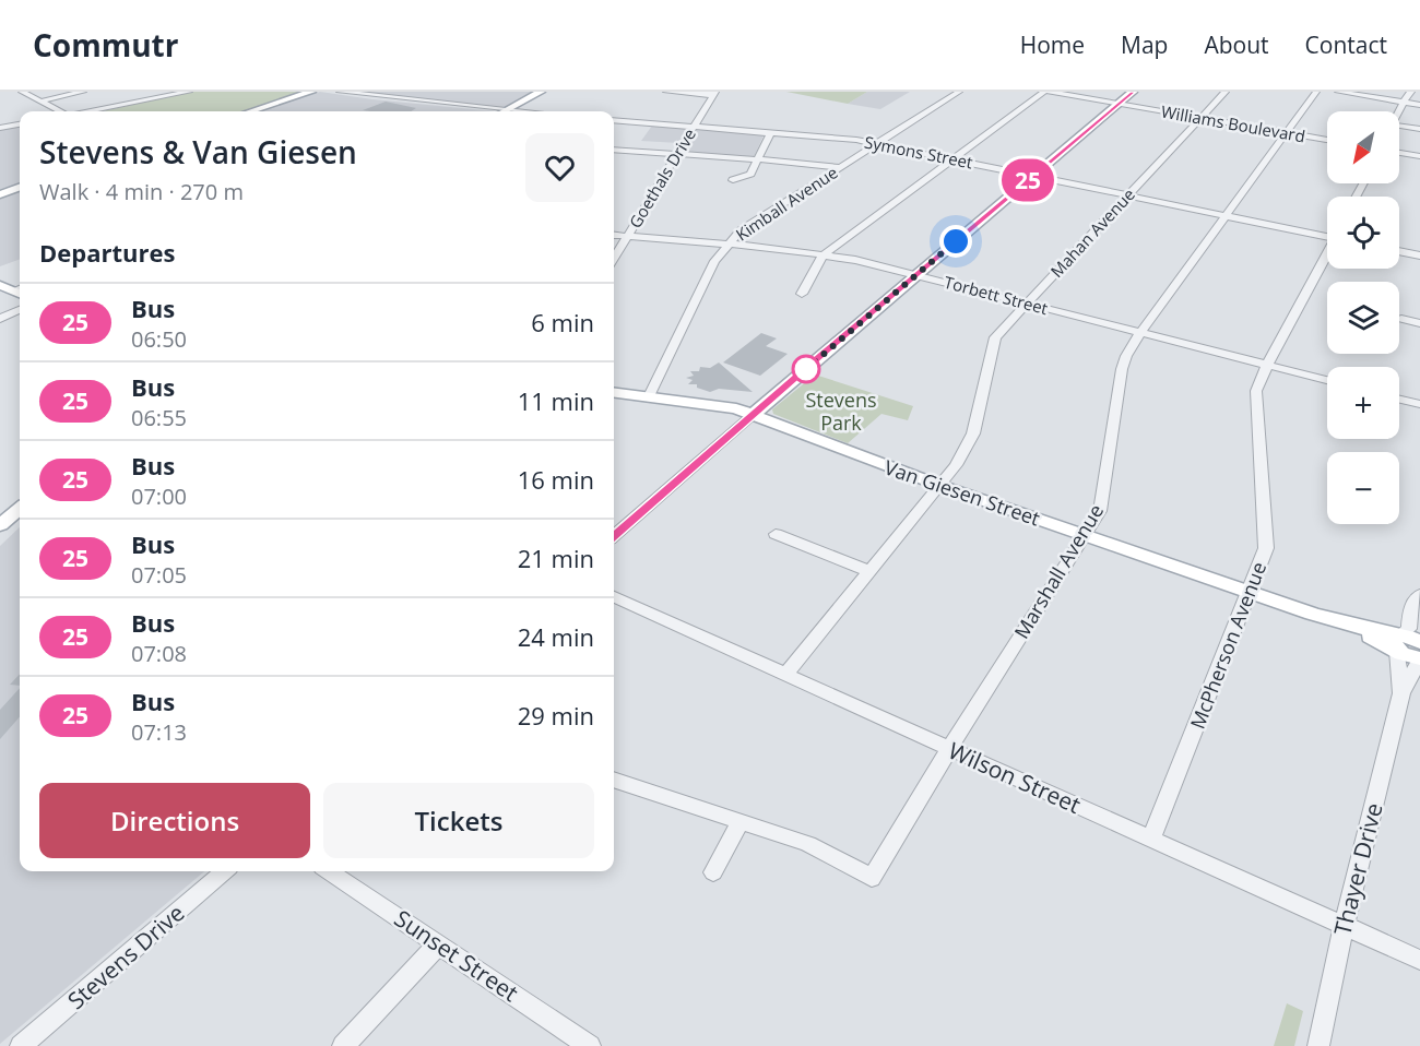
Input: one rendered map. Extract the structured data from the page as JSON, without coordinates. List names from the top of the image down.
{
  "streets": {
    "main road": ["Van Giesen Street"],
    "street": [
      "Williams Boulevard",
      "Symons Street",
      "Goethals Drive",
      "Kimball Avenue",
      "Mahan Avenue",
      "Torbett Street",
      "Marshall Avenue",
      "McPherson Avenue",
      "Wilson Street",
      "Thayer Drive",
      "Sunset Street",
      "Stevens Drive"
    ]
  },
  "crossings": [
    ["Williams Boulevard", "Mahan Avenue"],
    ["Williams Boulevard", "Marshall Avenue"],
    ["Symons Street", "Goethals Drive"],
    ["Symons Street", "Kimball Avenue"],
    ["Symons Street", "Mahan Avenue"],
    ["Symons Street", "Marshall Avenue"],
    ["Goethals Drive", "Torbett Street"],
    ["Kimball Avenue", "Torbett Street"],
    ["Kimball Avenue", "Van Giesen Street"],
    ["Mahan Avenue", "Torbett Street"],
    ["Mahan Avenue", "Van Giesen Street"],
    ["Mahan Avenue", "Wilson Street"],
    ["Torbett Street", "Marshall Avenue"],
    ["Torbett Street", "McPherson Avenue"],
    ["Van Giesen Street", "Marshall Avenue"],
    ["Van Giesen Street", "McPherson Avenue"],
    ["Van Giesen Street", "Thayer Drive"],
    ["Marshall Avenue", "Wilson Street"],
    ["McPherson Avenue", "Wilson Street"],
    ["Wilson Street", "Thayer Drive"]
  ],
  "parks": ["Stevens Park"],
  "lines": ["bus line 25"],
  "north": "bottom left",
  "page": {
    "header": "Commutr",
    "nav": [
      "Home",
      "Map",
      "About",
      "Contact"
    ],
    "on_map": "25",
    "map_buttons": ["+", "−"],
    "heading": [
      ["Stevens & Van Giesen", "Walk · 4 min · 270 m"],
      "Departures"
    ],
    "list": [
      {
        "mark": "25",
        "name": "Bus",
        "note": "06:50",
        "value": "6 min"
      },
      {
        "mark": "25",
        "name": "Bus",
        "note": "06:55",
        "value": "11 min"
      },
      {
        "mark": "25",
        "name": "Bus",
        "note": "07:00",
        "value": "16 min"
      },
      {
        "mark": "25",
        "name": "Bus",
        "note": "07:05",
        "value": "21 min"
      },
      {
        "mark": "25",
        "name": "Bus",
        "note": "07:08",
        "value": "24 min"
      },
      {
        "mark": "25",
        "name": "Bus",
        "note": "07:13",
        "value": "29 min"
      }
    ],
    "buttons": ["Directions", "Tickets"]
  }
}
